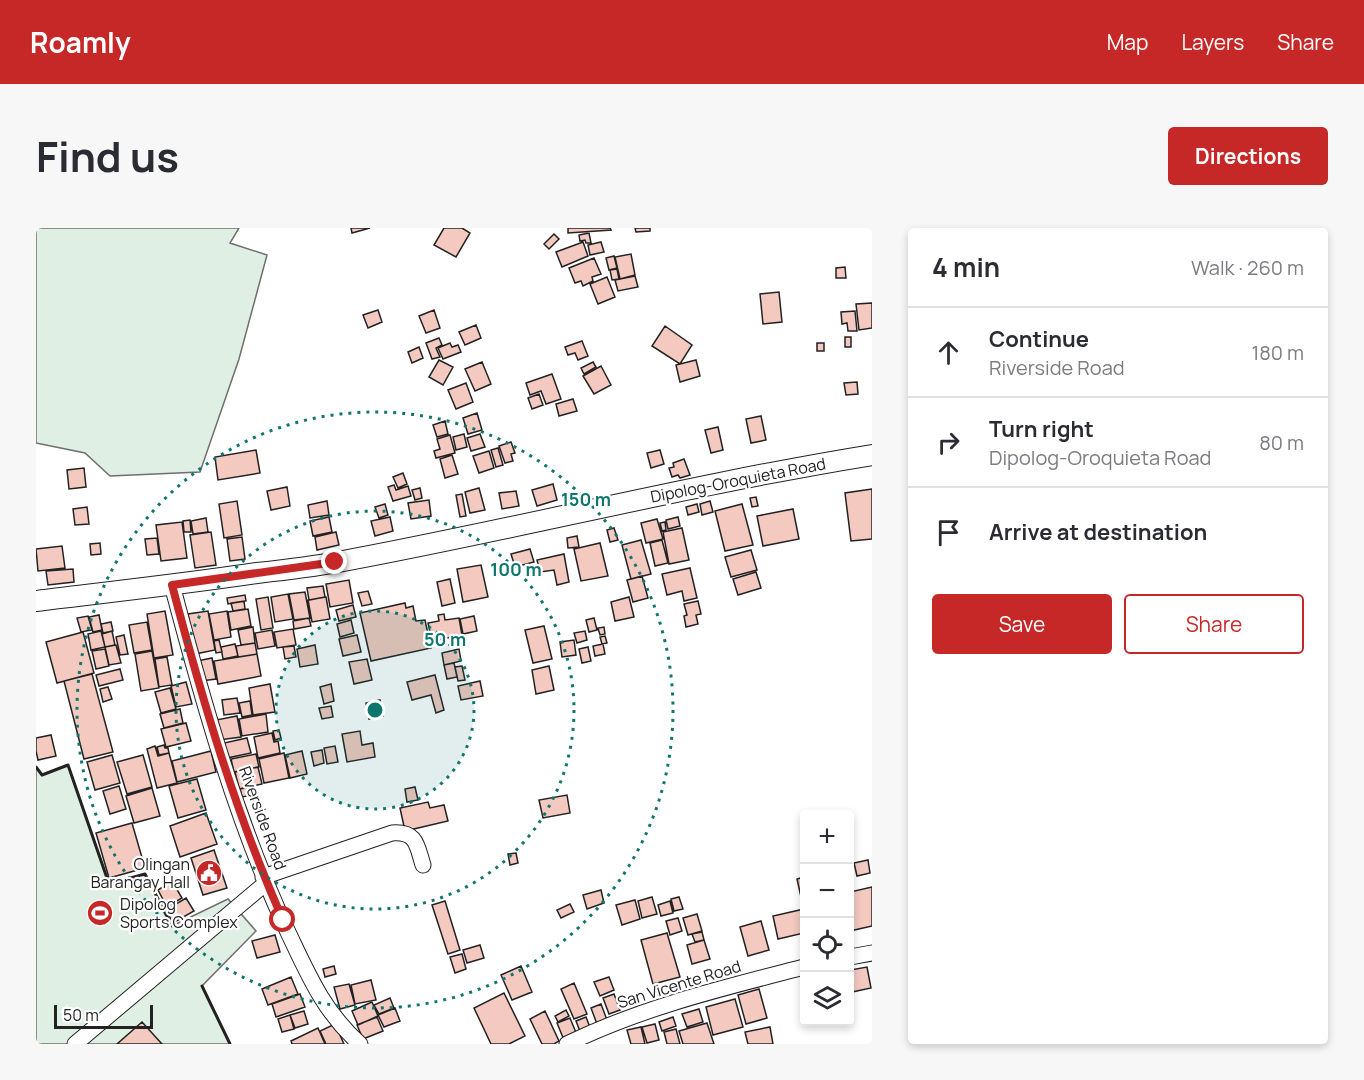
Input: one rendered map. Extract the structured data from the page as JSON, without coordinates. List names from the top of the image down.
{
  "streets": {
    "main road": ["Dipolog-Oroquieta Road"],
    "street": ["Riverside Road", "San Vicente Road"]
  },
  "crossings": [
    ["Dipolog-Oroquieta Road", "Riverside Road"]
  ],
  "places": {
    "public building": ["Olingan Barangay Hall"],
    "sports": ["Dipolog Sports Complex"]
  },
  "scale_bar": "50 m",
  "page": {
    "header": "Roamly",
    "nav": ["Map", "Layers", "Share"],
    "title": "Find us",
    "buttons": [
      "Directions",
      ["Save", "Share"]
    ],
    "heading": ["4 min", "Walk · 260 m"],
    "list": [
      ["Continue", "Riverside Road", "180 m"],
      ["Turn right", "Dipolog-Oroquieta Road", "80 m"],
      "Arrive at destination"
    ],
    "map_buttons": ["+", "−"],
    "scale": "50 m"
  },
  "rings": ["150 m", "100 m", "50 m"]
}
